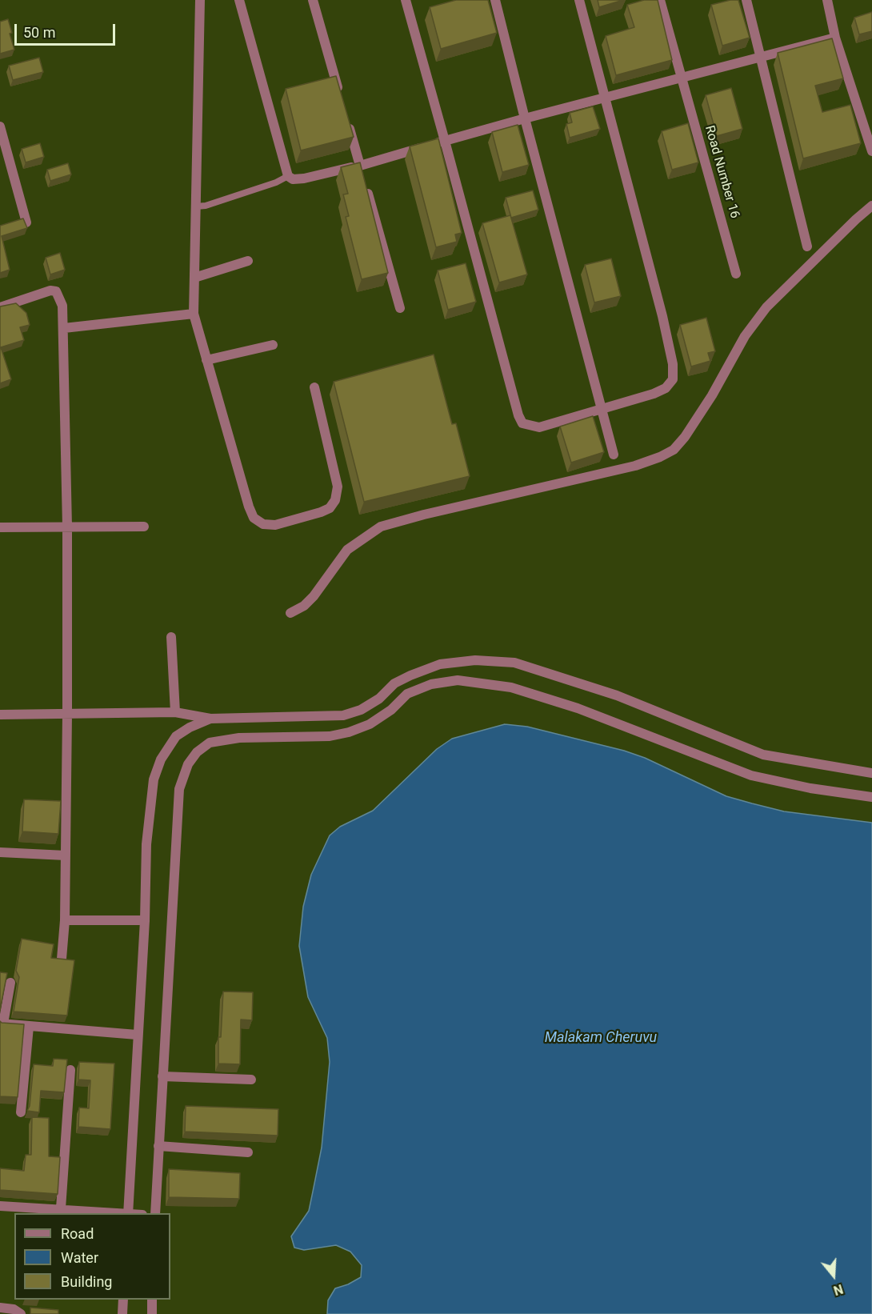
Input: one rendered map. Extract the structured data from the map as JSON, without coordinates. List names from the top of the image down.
{
  "streets": {
    "street": ["Road Number 16"]
  },
  "water": ["Malakam Cheruvu"],
  "legend": ["Road", "Water", "Building"],
  "scale_bar": "50 m",
  "north": "bottom"
}
